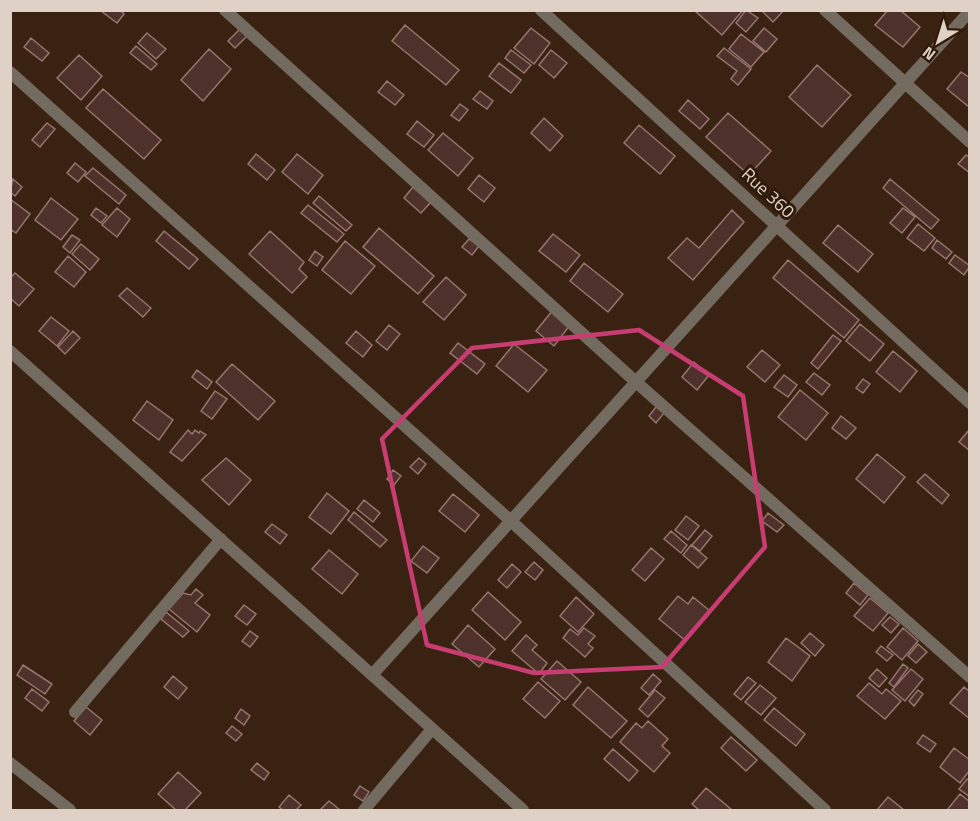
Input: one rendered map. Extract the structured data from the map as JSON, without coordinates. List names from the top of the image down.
{
  "streets": {
    "street": ["Rue 360"]
  },
  "north": "bottom left"
}
